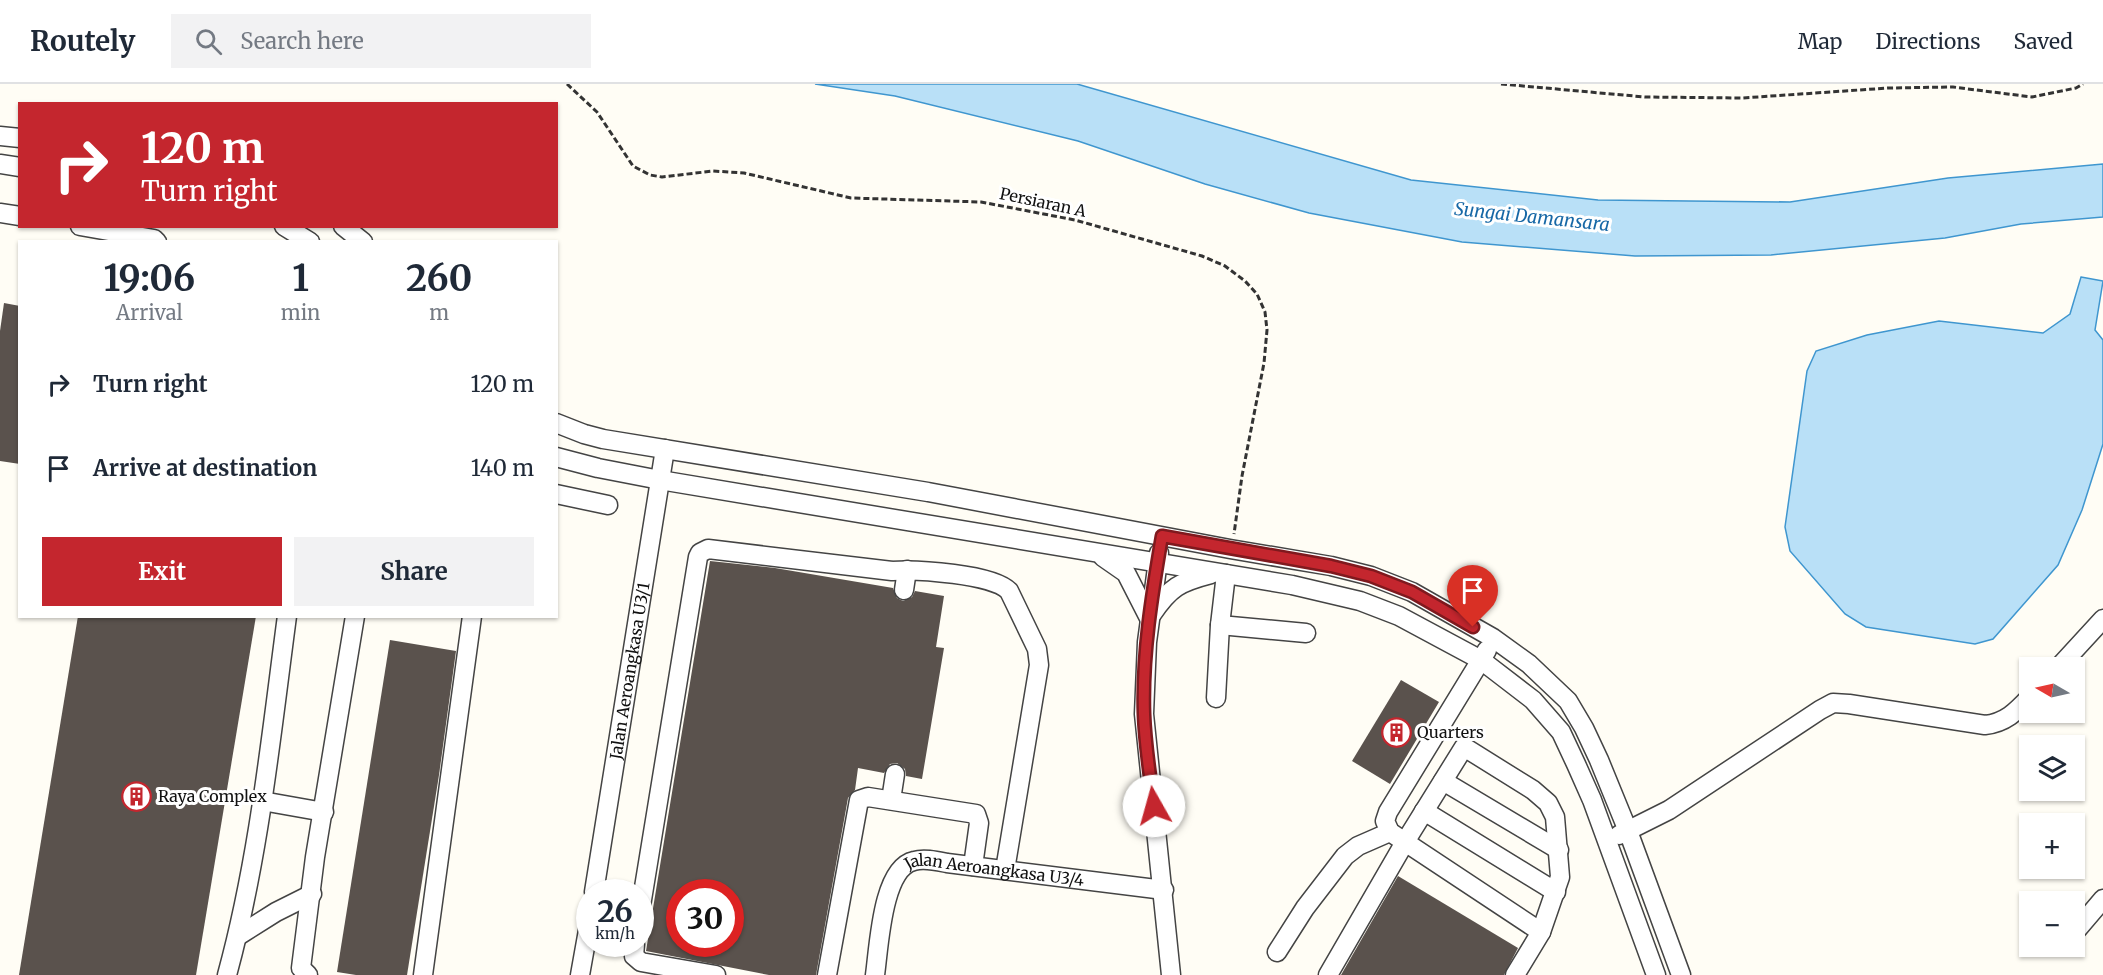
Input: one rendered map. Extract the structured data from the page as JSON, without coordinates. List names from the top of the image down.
{
  "streets": {
    "street": ["Jalan Aeroangkasa U3/1", "Jalan Aeroangkasa U3/4"],
    "path": ["Persiaran A"]
  },
  "water": ["Sungai Damansara"],
  "places": {
    "building": ["Quarters", "Raya Complex"]
  },
  "north": "left",
  "page": {
    "header": "Routely",
    "search": "Search here",
    "nav": ["Map", "Directions", "Saved"],
    "turn": ["120 m", "Turn right"],
    "eta": [
      "19:06",
      "Arrival",
      "1",
      "min",
      "260",
      "m"
    ],
    "list": [
      {
        "name": "Turn right",
        "value": "120 m"
      },
      {
        "name": "Arrive at destination",
        "value": "140 m"
      }
    ],
    "buttons": ["Exit", "Share"],
    "map_buttons": ["+", "−"],
    "speed": "26 km/h",
    "limit": "30"
  }
}
